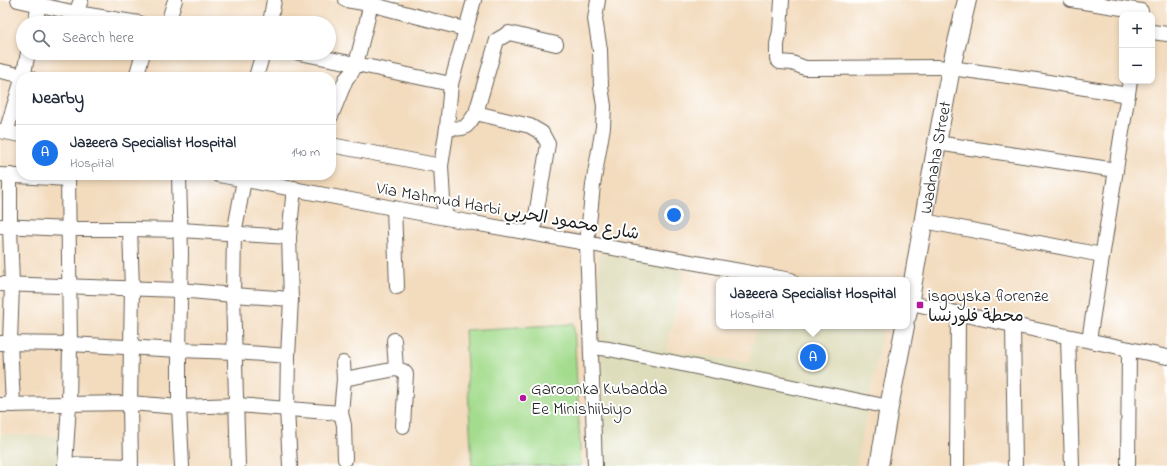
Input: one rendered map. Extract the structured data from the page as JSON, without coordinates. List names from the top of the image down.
{
  "streets": {
    "main road": ["Wadnaha Street"],
    "street": ["Via Mahmud Harbi شارع محمود الحربي"]
  },
  "places": {
    "transit": ["isgoyska florenze محطة فلورنسا"],
    "other": ["Garoonka Kubadda Ee Minishiibiyo"]
  },
  "page": {
    "map_buttons": ["+", "−"],
    "search": "Search here",
    "heading": "Nearby",
    "list": [
      {
        "mark": "A",
        "name": "Jazeera Specialist Hospital",
        "note": "Hospital",
        "value": "140 m"
      }
    ],
    "popup": ["Jazeera Specialist Hospital", "Hospital"],
    "pins": "A"
  }
}
